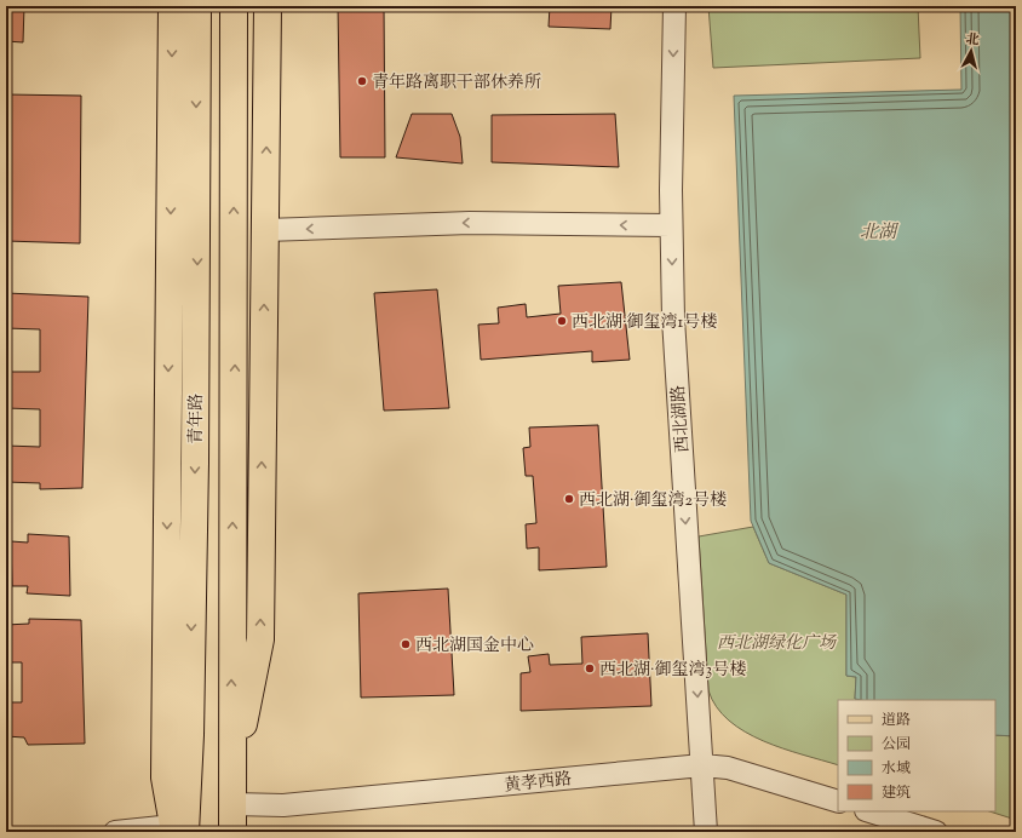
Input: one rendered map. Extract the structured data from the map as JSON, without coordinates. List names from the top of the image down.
{
  "streets": {
    "main road": ["青年路"],
    "street": ["西北湖路", "黄孝西路"]
  },
  "crossings": [
    ["西北湖路", "黄孝西路"]
  ],
  "one_way": ["西北湖路"],
  "water": ["北湖"],
  "parks": ["西北湖绿化广场"],
  "places": [
    "青年路离职干部休养所",
    "西北湖·御玺湾1号楼",
    "西北湖·御玺湾2号楼",
    "西北湖国金中心",
    "西北湖·御玺湾3号楼"
  ],
  "legend": [
    "道路",
    "公园",
    "水域",
    "建筑"
  ],
  "north": "top"
}
